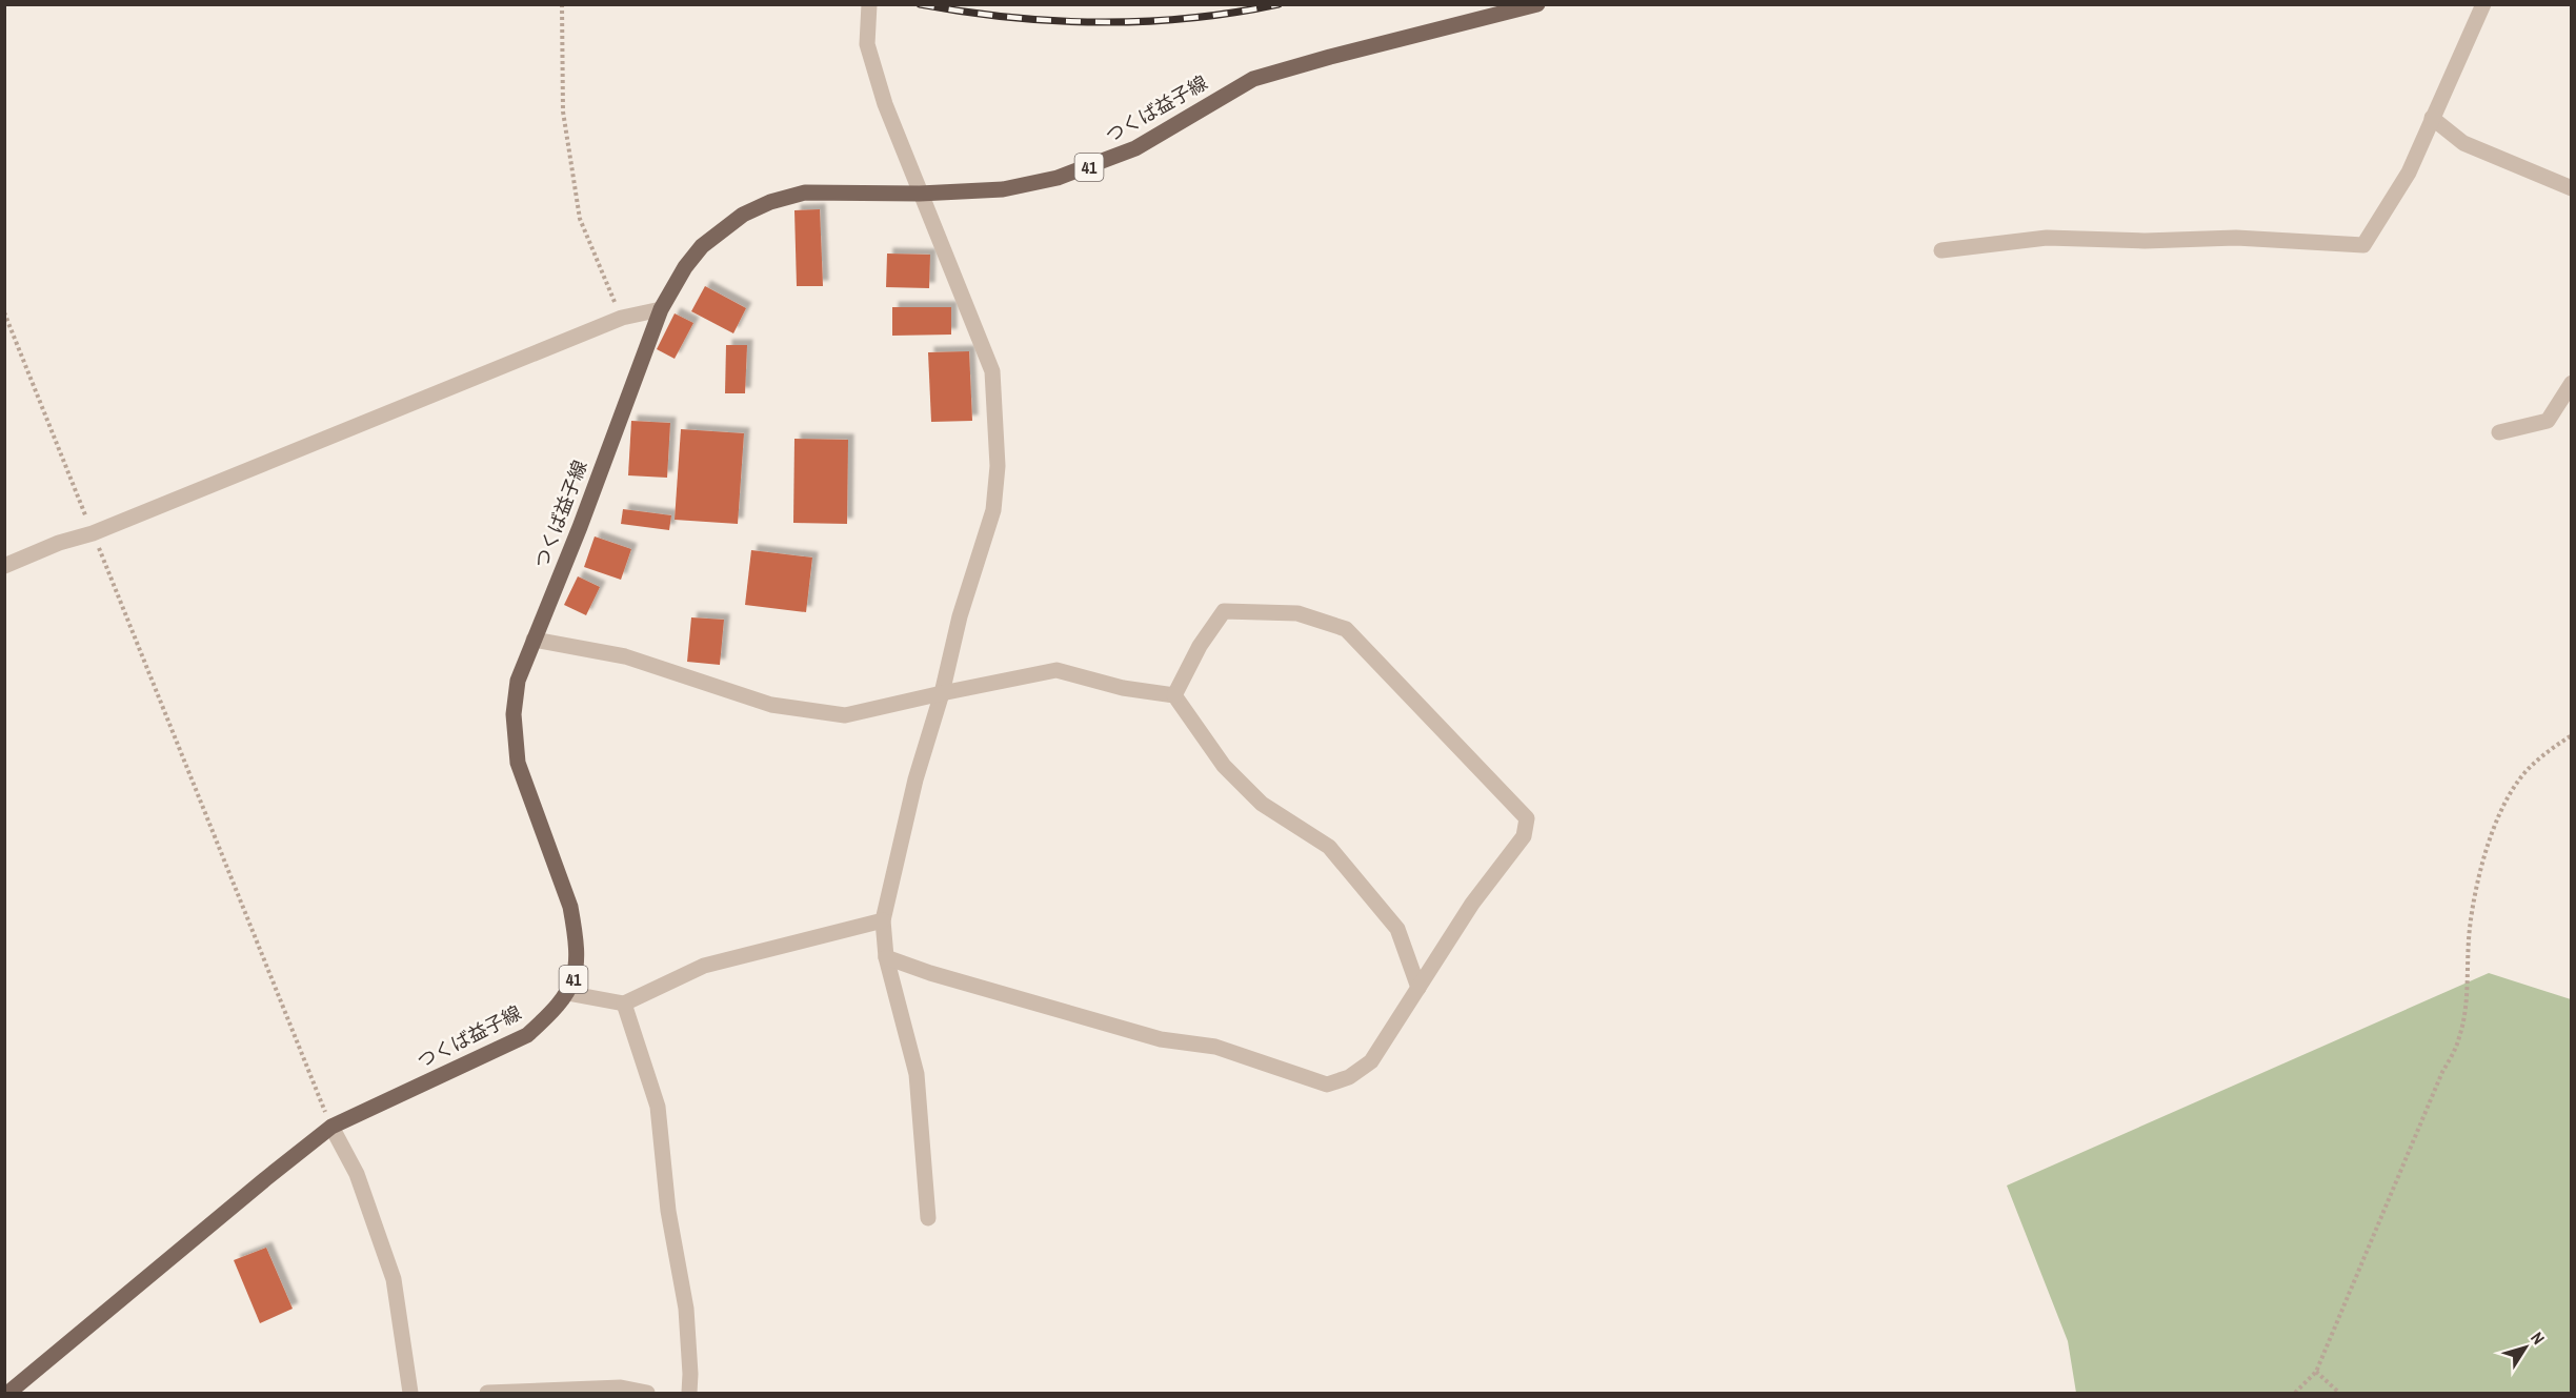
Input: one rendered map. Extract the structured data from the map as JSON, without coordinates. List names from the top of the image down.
{
  "streets": {
    "main road": ["つくば益子線", "41"]
  },
  "north": "top right"
}
